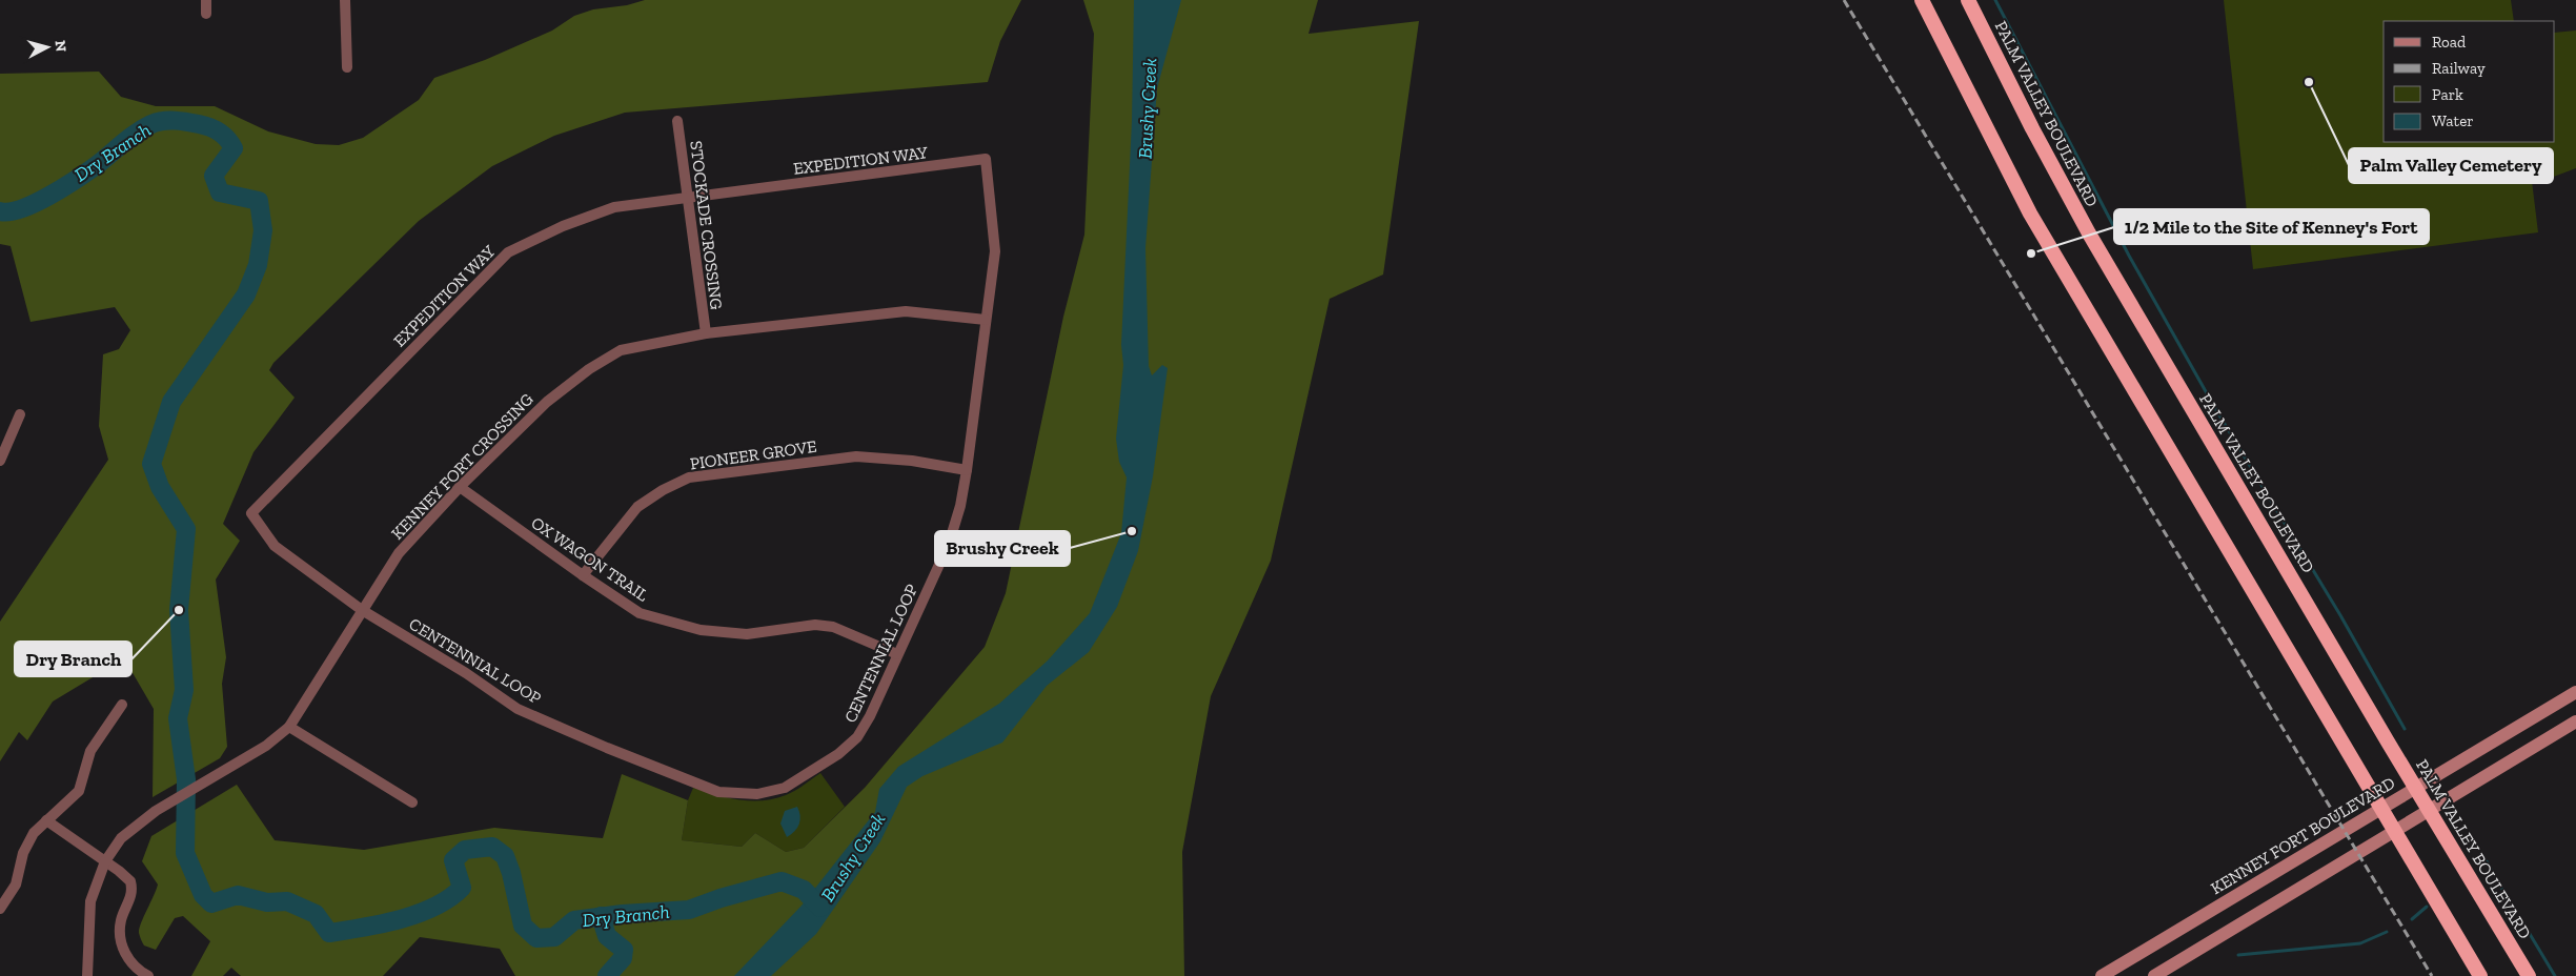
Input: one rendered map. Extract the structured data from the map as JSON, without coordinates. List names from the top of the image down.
{
  "streets": {
    "highway": ["PALM VALLEY BOULEVARD"],
    "main road": ["KENNEY FORT BOULEVARD"],
    "street": [
      "EXPEDITION WAY",
      "STOCKADE CROSSING",
      "PIONEER GROVE",
      "KENNEY FORT CROSSING",
      "OX WAGON TRAIL",
      "CENTENNIAL LOOP"
    ]
  },
  "crossings": [
    ["EXPEDITION WAY", "STOCKADE CROSSING"],
    ["EXPEDITION WAY", "KENNEY FORT CROSSING"],
    ["EXPEDITION WAY", "CENTENNIAL LOOP"],
    ["STOCKADE CROSSING", "KENNEY FORT CROSSING"],
    ["PIONEER GROVE", "OX WAGON TRAIL"],
    ["PIONEER GROVE", "CENTENNIAL LOOP"],
    ["KENNEY FORT CROSSING", "OX WAGON TRAIL"],
    ["KENNEY FORT CROSSING", "CENTENNIAL LOOP"],
    ["OX WAGON TRAIL", "CENTENNIAL LOOP"]
  ],
  "water": ["Brushy Creek", "Dry Branch"],
  "places": [
    "Palm Valley Cemetery",
    "1/2 Mile to the Site of Kenney's Fort",
    "Brushy Creek",
    "Dry Branch"
  ],
  "legend": [
    "Road",
    "Railway",
    "Park",
    "Water"
  ],
  "north": "right"
}
